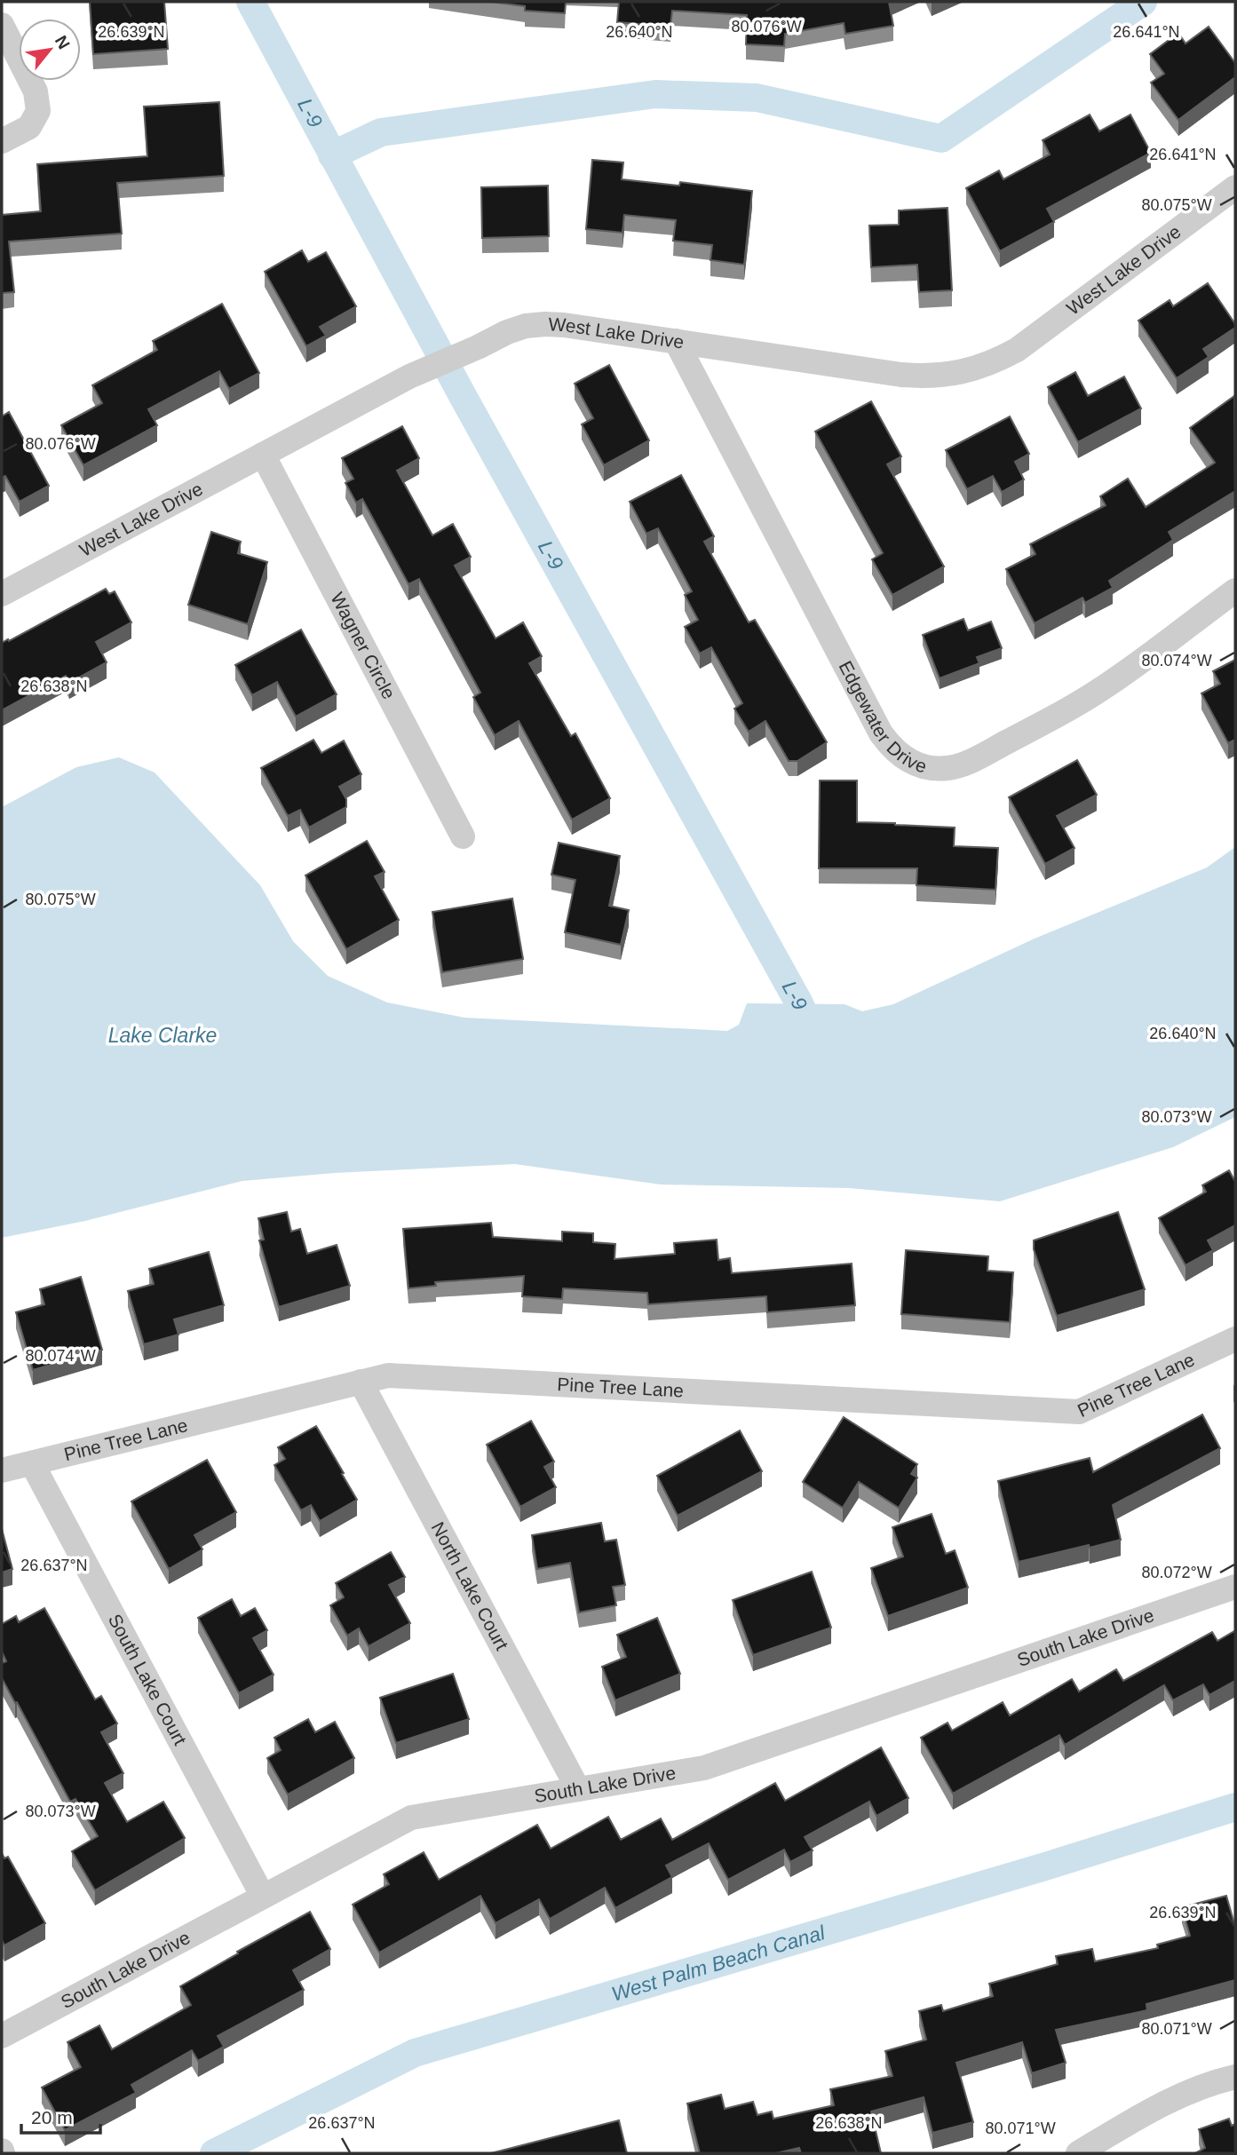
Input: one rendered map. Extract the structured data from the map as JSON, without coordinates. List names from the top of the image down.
{
  "streets": {
    "street": [
      "West Lake Drive",
      "Wagner Circle",
      "Edgewater Drive",
      "Pine Tree Lane",
      "North Lake Court",
      "South Lake Drive",
      "South Lake Court"
    ]
  },
  "crossings": [
    ["West Lake Drive", "Wagner Circle"],
    ["West Lake Drive", "Edgewater Drive"],
    ["Pine Tree Lane", "North Lake Court"],
    ["Pine Tree Lane", "South Lake Court"],
    ["North Lake Court", "South Lake Drive"],
    ["South Lake Drive", "South Lake Court"]
  ],
  "water": ["L-9", "Lake Clarke", "West Palm Beach Canal"],
  "scale_bar": "20 m",
  "north": "top right",
  "coordinates": [
    "80.076°W",
    "26.639°N",
    "26.640°N",
    "26.641°N",
    "80.075°W",
    "80.074°W",
    "26.638°N",
    "80.073°W",
    "26.637°N",
    "80.072°W",
    "80.071°W"
  ]
}
